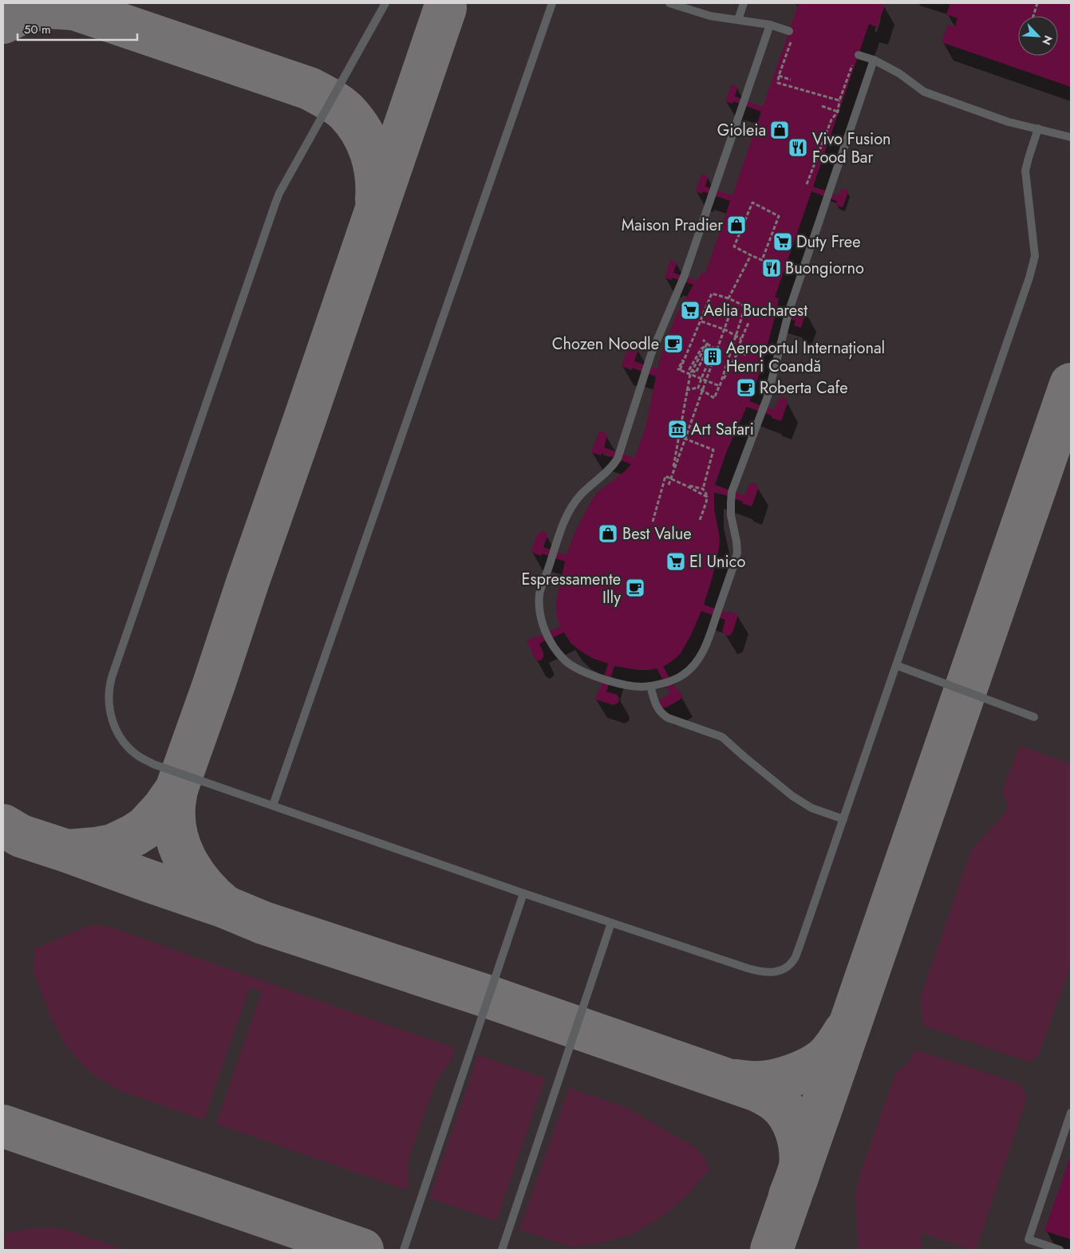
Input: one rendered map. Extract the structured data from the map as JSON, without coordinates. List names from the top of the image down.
{
  "places": {
    "shop": ["Gioleia", "Maison Pradier", "Best Value"],
    "restaurant": ["Vivo Fusion Food Bar", "Buongiorno"],
    "supermarket": ["Duty Free", "Aelia Bucharest", "El Unico"],
    "cafe": ["Chozen Noodle", "Roberta Cafe", "Espressamente Illy"],
    "building": ["Aeroportul Internațional Henri Coandă"],
    "museum": ["Art Safari"]
  },
  "scale_bar": "50 m",
  "north": "bottom right"
}
